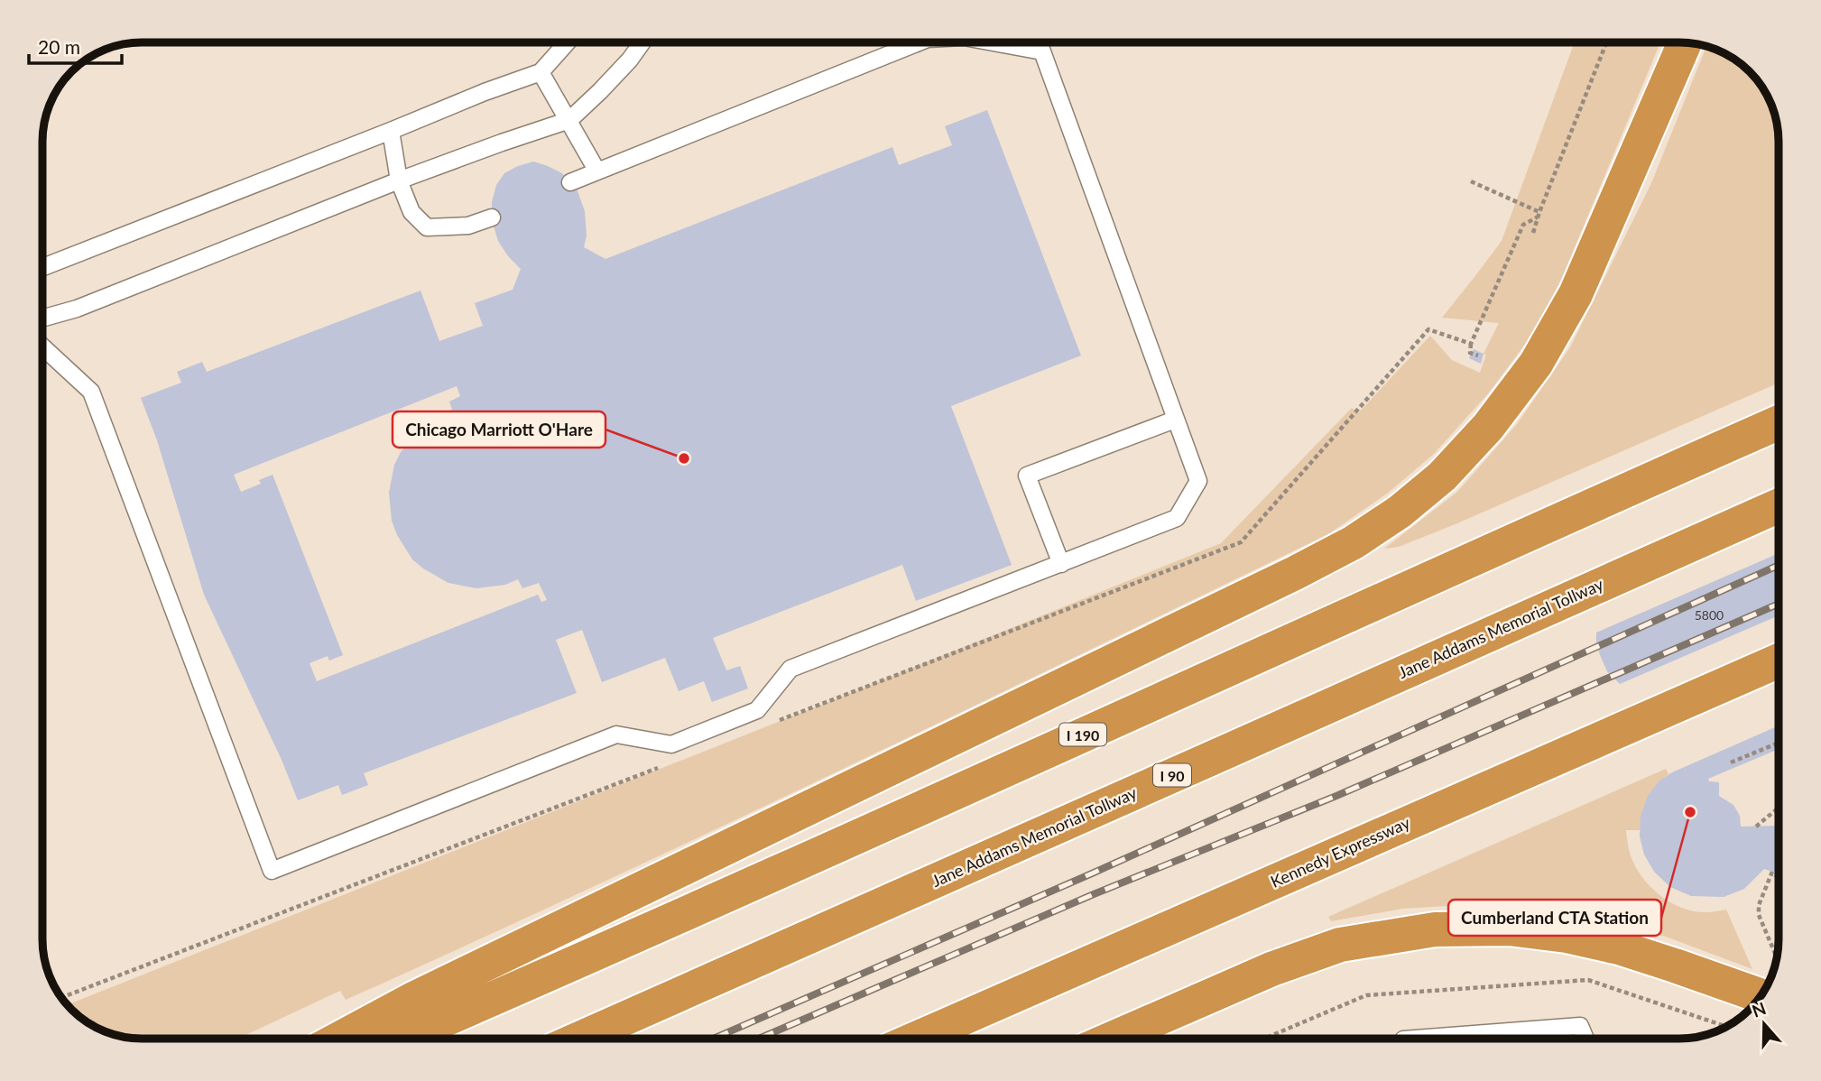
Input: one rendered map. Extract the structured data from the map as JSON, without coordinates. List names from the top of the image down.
{
  "streets": {
    "highway": [
      "Jane Addams Memorial Tollway",
      "I 190",
      "I 90",
      "Kennedy Expressway"
    ]
  },
  "places": ["Chicago Marriott O'Hare", "Cumberland CTA Station"],
  "house_numbers": ["5800"],
  "scale_bar": "20 m",
  "north": "top"
}
